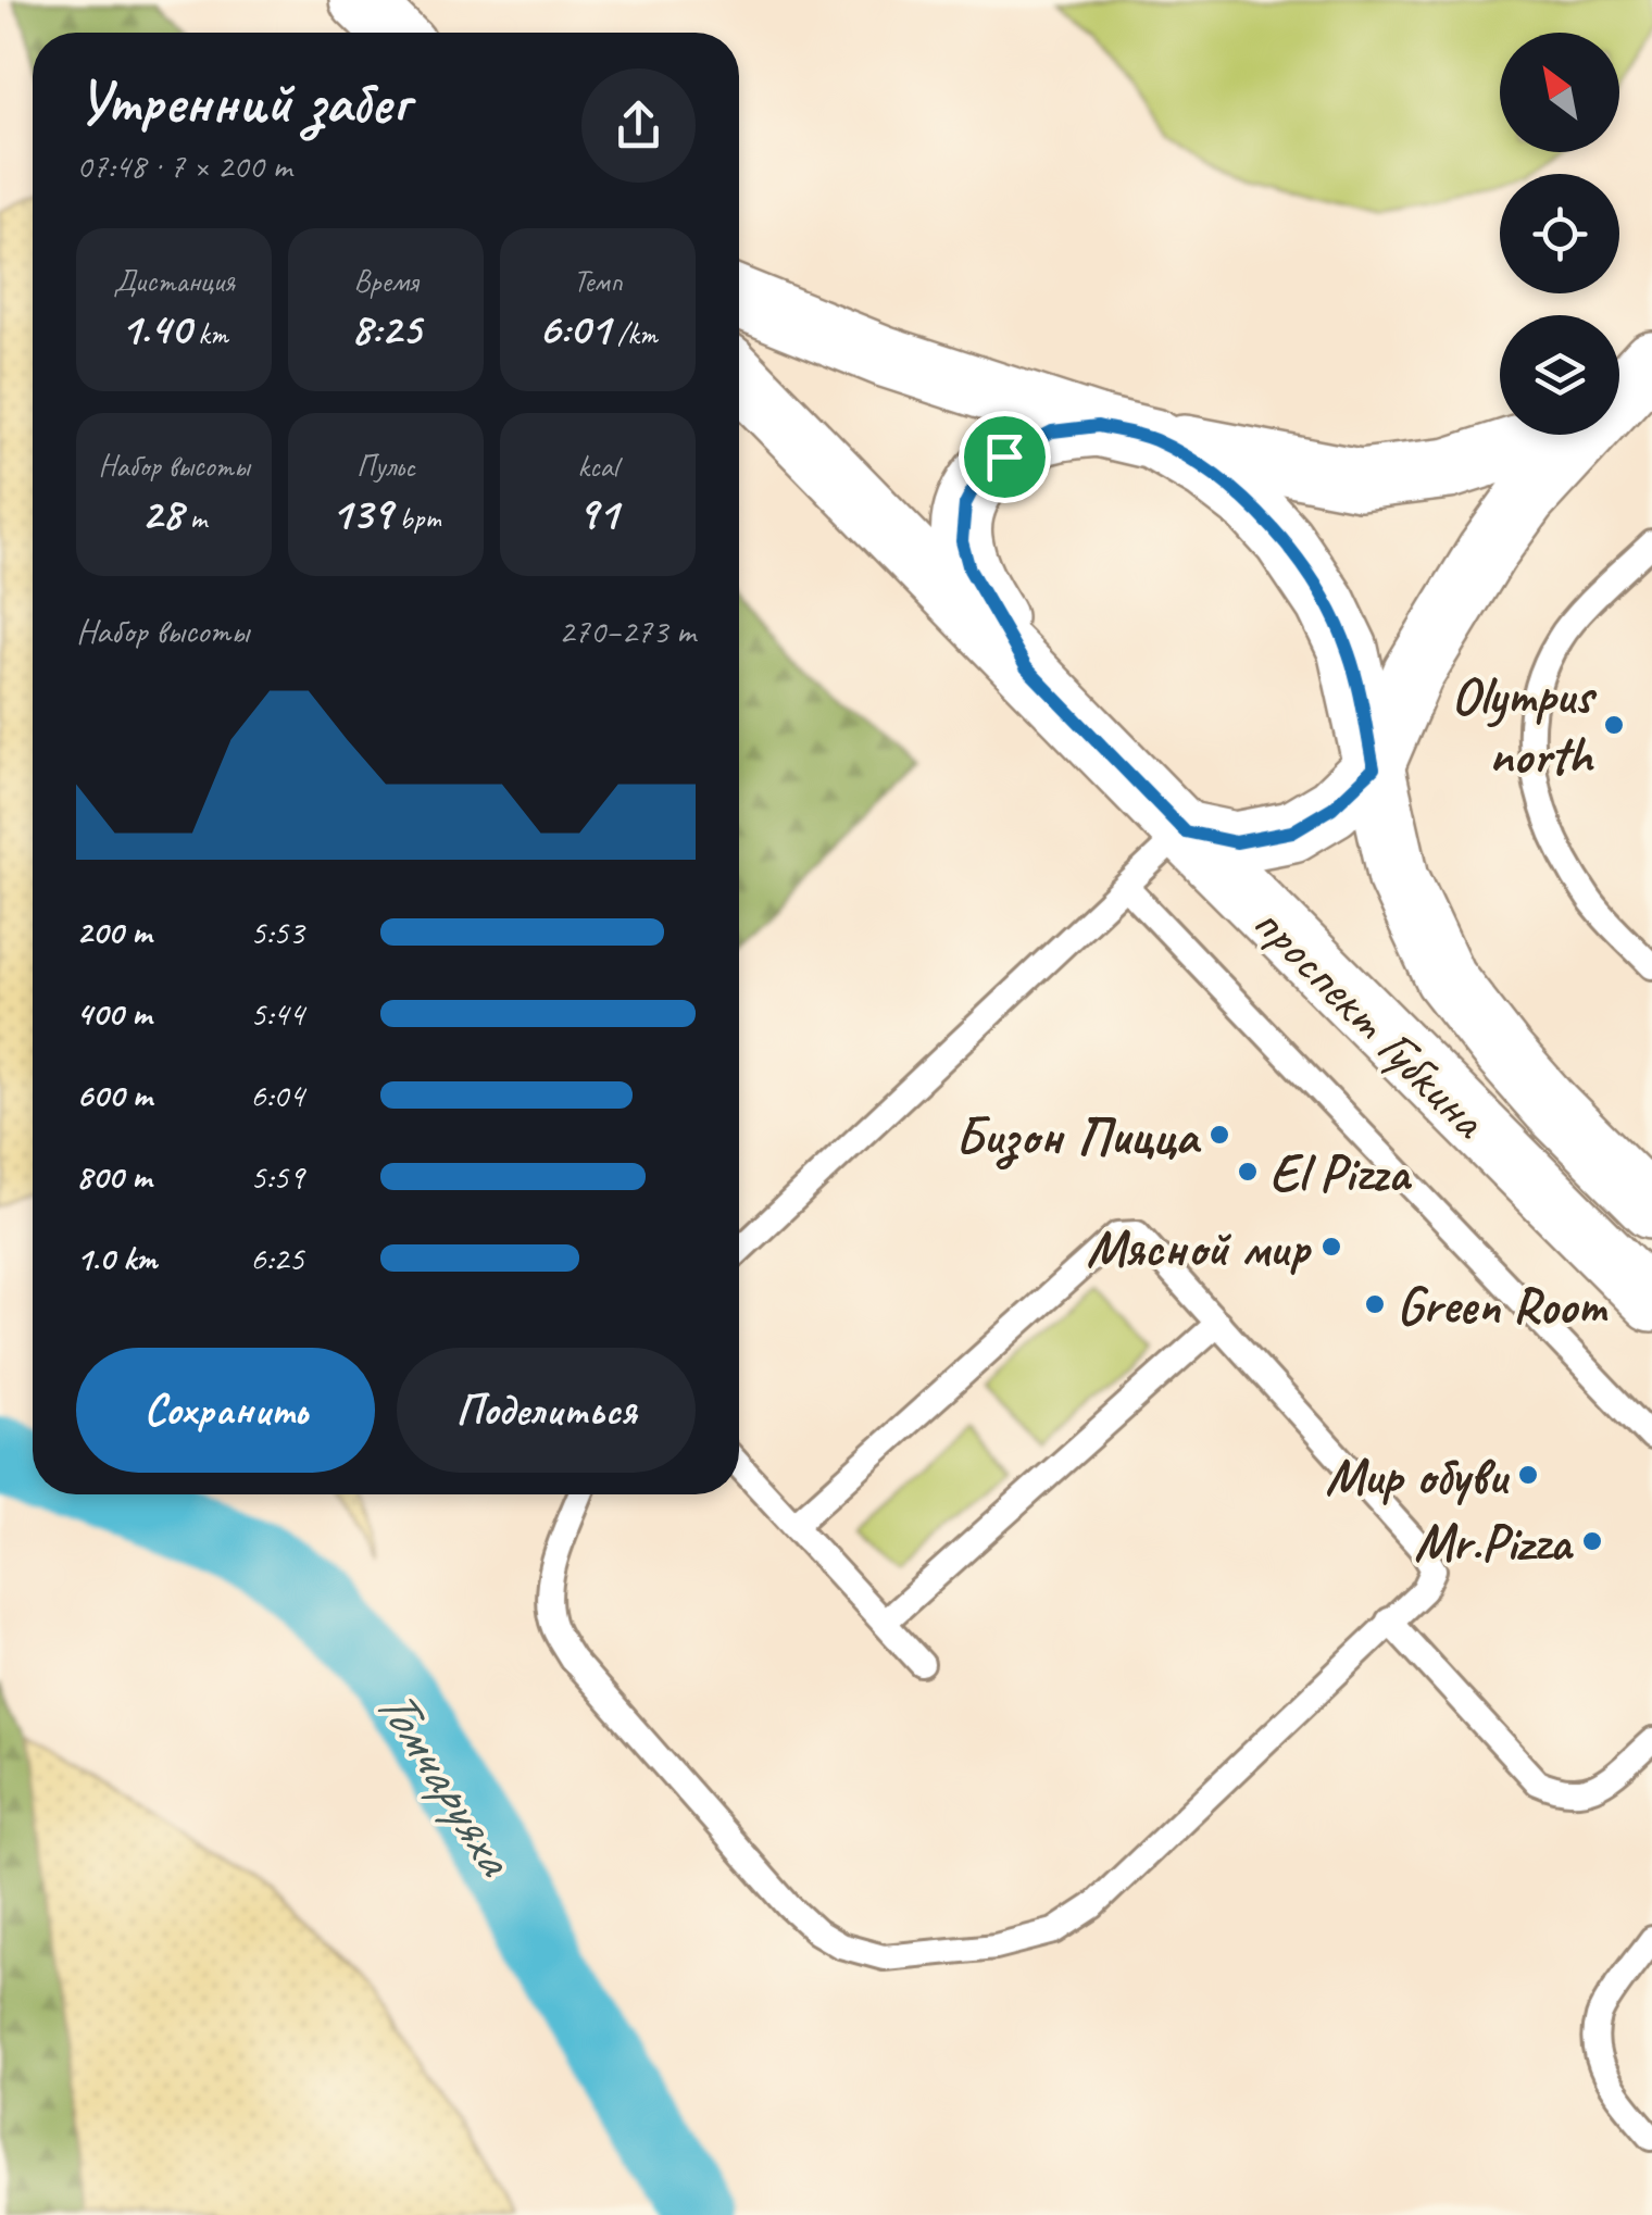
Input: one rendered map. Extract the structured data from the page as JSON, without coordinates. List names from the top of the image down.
{
  "streets": {
    "main road": ["проспект Губкина"]
  },
  "water": ["Томчаруяха"],
  "places": [
    "Olympus north",
    "Бизон Пицца",
    "El Pizza",
    "Мясной мир",
    "Green Room",
    "Мир обуви",
    "Mr.Pizza"
  ],
  "north": "top left",
  "page": {
    "heading": ["Утренний забег", "07:48 · 7 × 200 m"],
    "stats": [
      ["Дистанция", "1.40 km"],
      ["Время", "8:25"],
      ["Темп", "6:01 /km"],
      ["Набор высоты", "28 m"],
      ["Пульс", "139 bpm"],
      ["kcal", "91"]
    ],
    "chart": ["Набор высоты", "270–273 m"],
    "list": [
      {
        "name": "200 m",
        "note": "5:53"
      },
      {
        "name": "400 m",
        "note": "5:44"
      },
      {
        "name": "600 m",
        "note": "6:04"
      },
      {
        "name": "800 m",
        "note": "5:59"
      },
      {
        "name": "1.0 km",
        "note": "6:25"
      }
    ],
    "buttons": ["Сохранить", "Поделиться"]
  }
}
